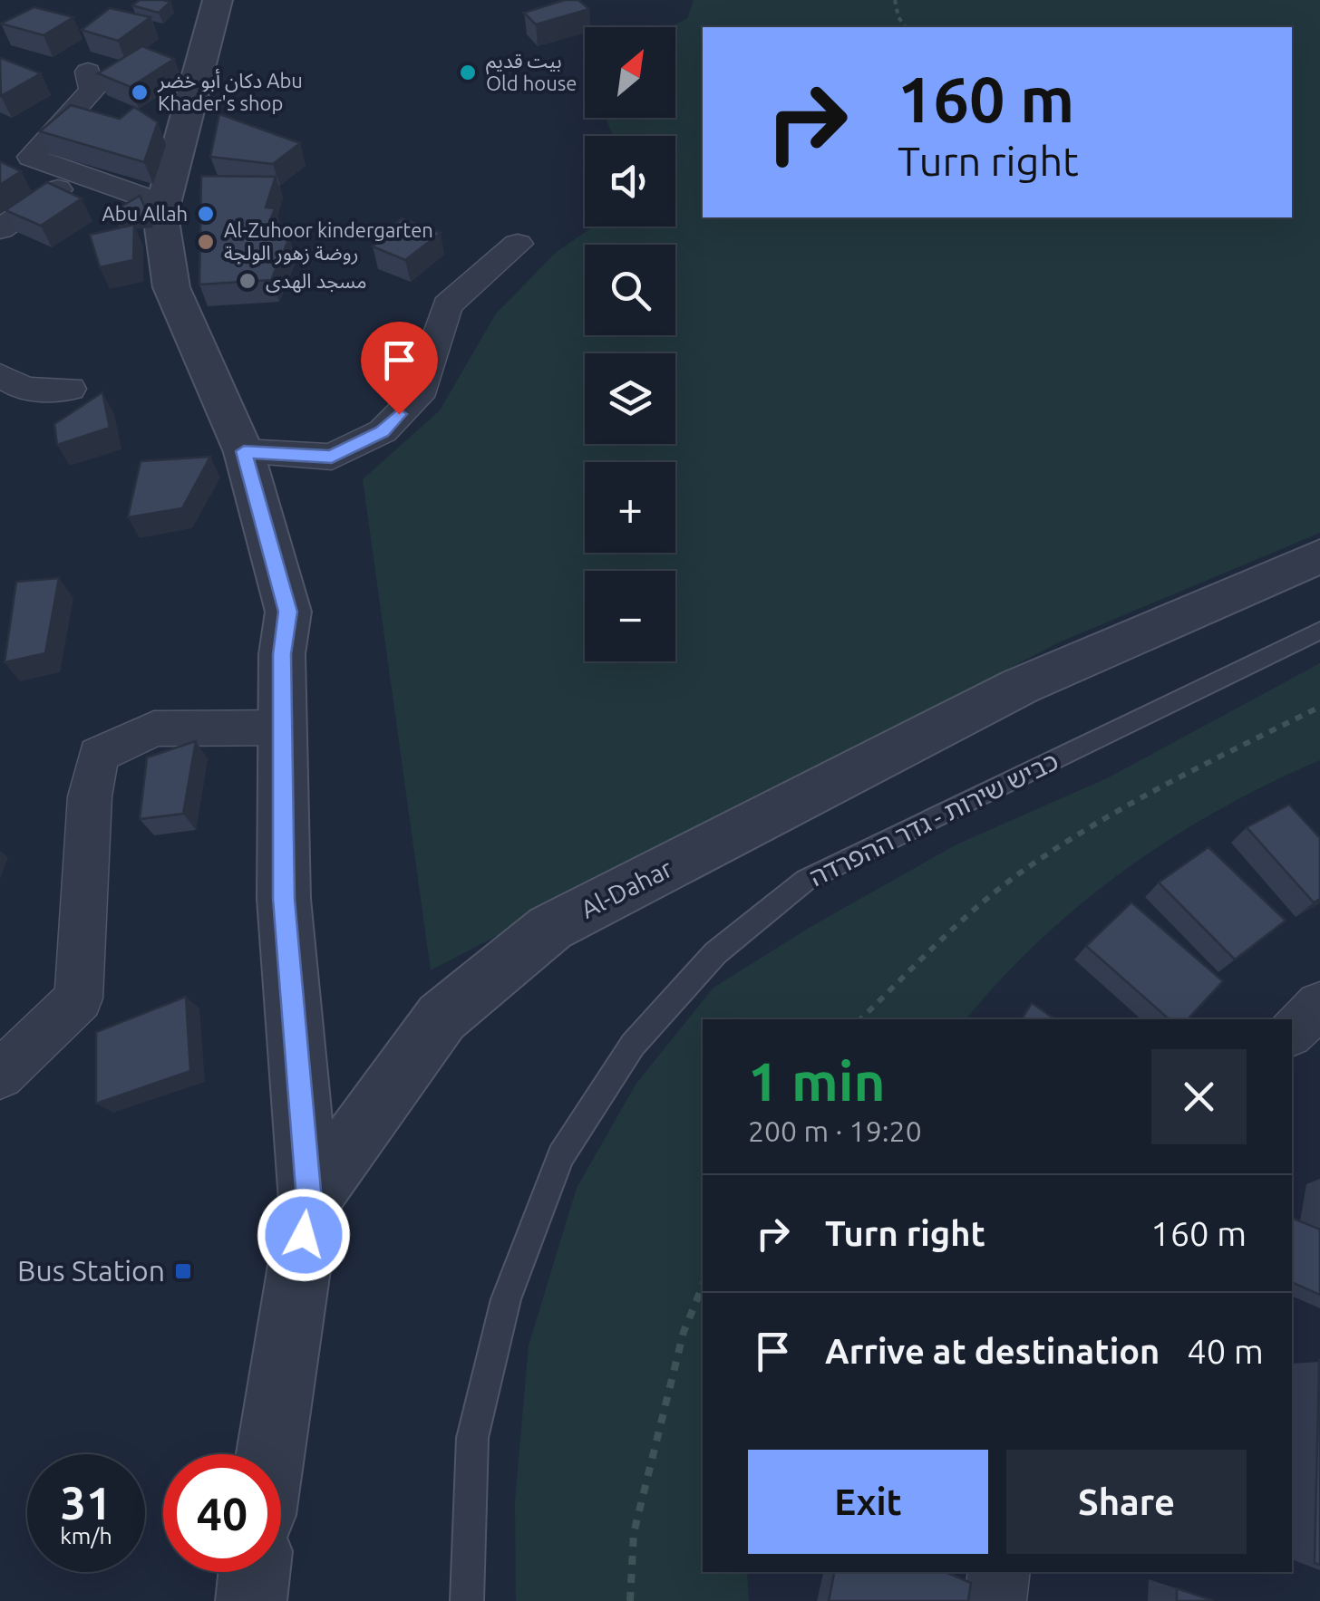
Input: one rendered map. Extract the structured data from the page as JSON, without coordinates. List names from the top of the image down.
{
  "streets": {
    "street": ["Al-Dahar"],
    "lane": ["כביש שירות - גדר ההפרדה"]
  },
  "places": {
    "other": [
      "بيت قديم Old house",
      "دكان أبو خضر Abu Khader's shop",
      "Abu Allah",
      "Al-Zuhoor kindergarten روضة زهور الولجة",
      "مسجد الهدى"
    ],
    "transit": ["Bus Station"]
  },
  "north": "top right",
  "page": {
    "map_buttons": ["+", "−"],
    "turn": ["160 m", "Turn right"],
    "heading": ["1 min", "200 m · 19:20"],
    "list": [
      {
        "name": "Turn right",
        "value": "160 m"
      },
      {
        "name": "Arrive at destination",
        "value": "40 m"
      }
    ],
    "buttons": ["Exit", "Share"],
    "speed": "31 km/h",
    "limit": "40"
  }
}
